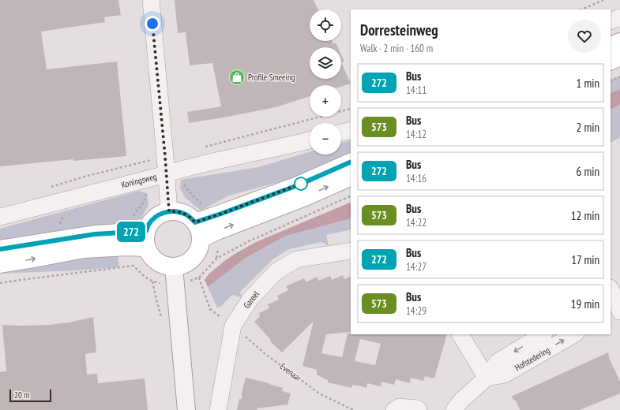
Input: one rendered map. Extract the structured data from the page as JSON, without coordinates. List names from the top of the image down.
{
  "streets": {
    "street": ["Koningsweg", "Gareel", "Hofstedering"],
    "path": ["Evenaar"]
  },
  "crossings": [
    ["Gareel", "Evenaar"]
  ],
  "places": {
    "shop": ["Profile Smeeing"]
  },
  "lines": ["bus line 272"],
  "scale_bar": "20 m",
  "page": {
    "on_map": "272",
    "map_buttons": ["+", "−"],
    "heading": ["Dorresteinweg", "Walk · 2 min · 160 m"],
    "list": [
      {
        "mark": "272",
        "name": "Bus",
        "note": "14:11",
        "value": "1 min"
      },
      {
        "mark": "573",
        "name": "Bus",
        "note": "14:12",
        "value": "2 min"
      },
      {
        "mark": "272",
        "name": "Bus",
        "note": "14:16",
        "value": "6 min"
      },
      {
        "mark": "573",
        "name": "Bus",
        "note": "14:22",
        "value": "12 min"
      },
      {
        "mark": "272",
        "name": "Bus",
        "note": "14:27",
        "value": "17 min"
      },
      {
        "mark": "573",
        "name": "Bus",
        "note": "14:29",
        "value": "19 min"
      }
    ],
    "scale": "20 m"
  }
}
